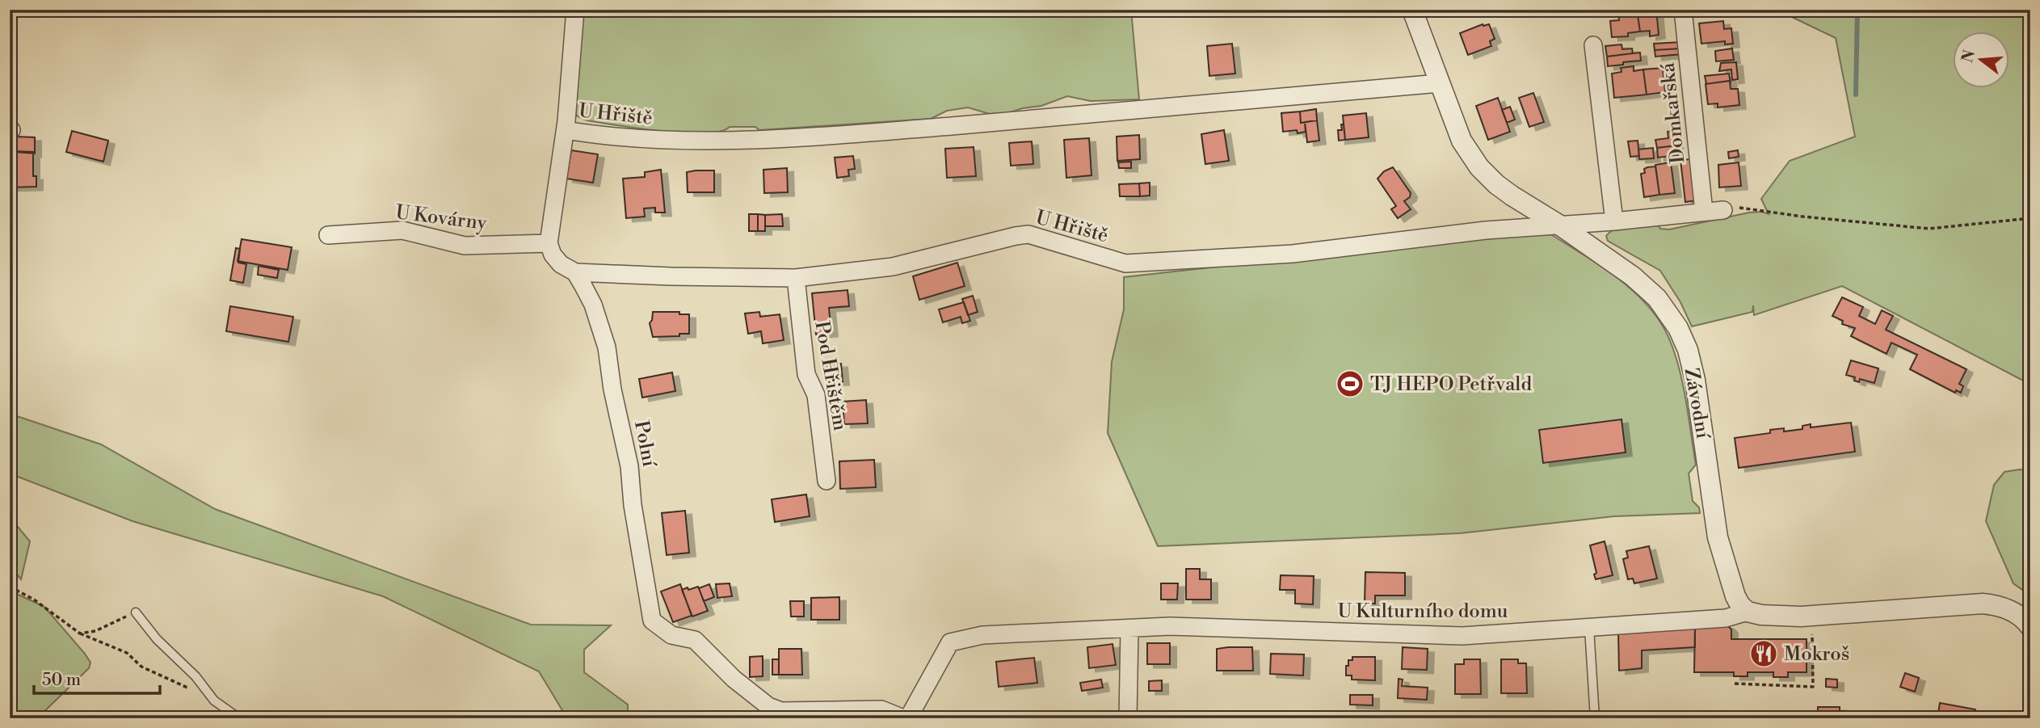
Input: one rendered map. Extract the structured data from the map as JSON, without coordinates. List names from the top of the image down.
{
  "streets": {
    "street": [
      "Domkařská",
      "U Hřiště",
      "U Kovárny",
      "Pod Hřištěm",
      "Závodní",
      "Polní",
      "U Kulturního domu"
    ]
  },
  "crossings": [
    ["Domkařská", "U Hřiště"],
    ["U Hřiště", "Pod Hřištěm"],
    ["U Hřiště", "Závodní"],
    ["U Hřiště", "Polní"],
    ["U Kovárny", "Polní"],
    ["Závodní", "U Kulturního domu"]
  ],
  "places": {
    "sports": ["TJ HEPO Petřvald"],
    "restaurant": ["Mokroš"]
  },
  "scale_bar": "50 m",
  "north": "left"
}
